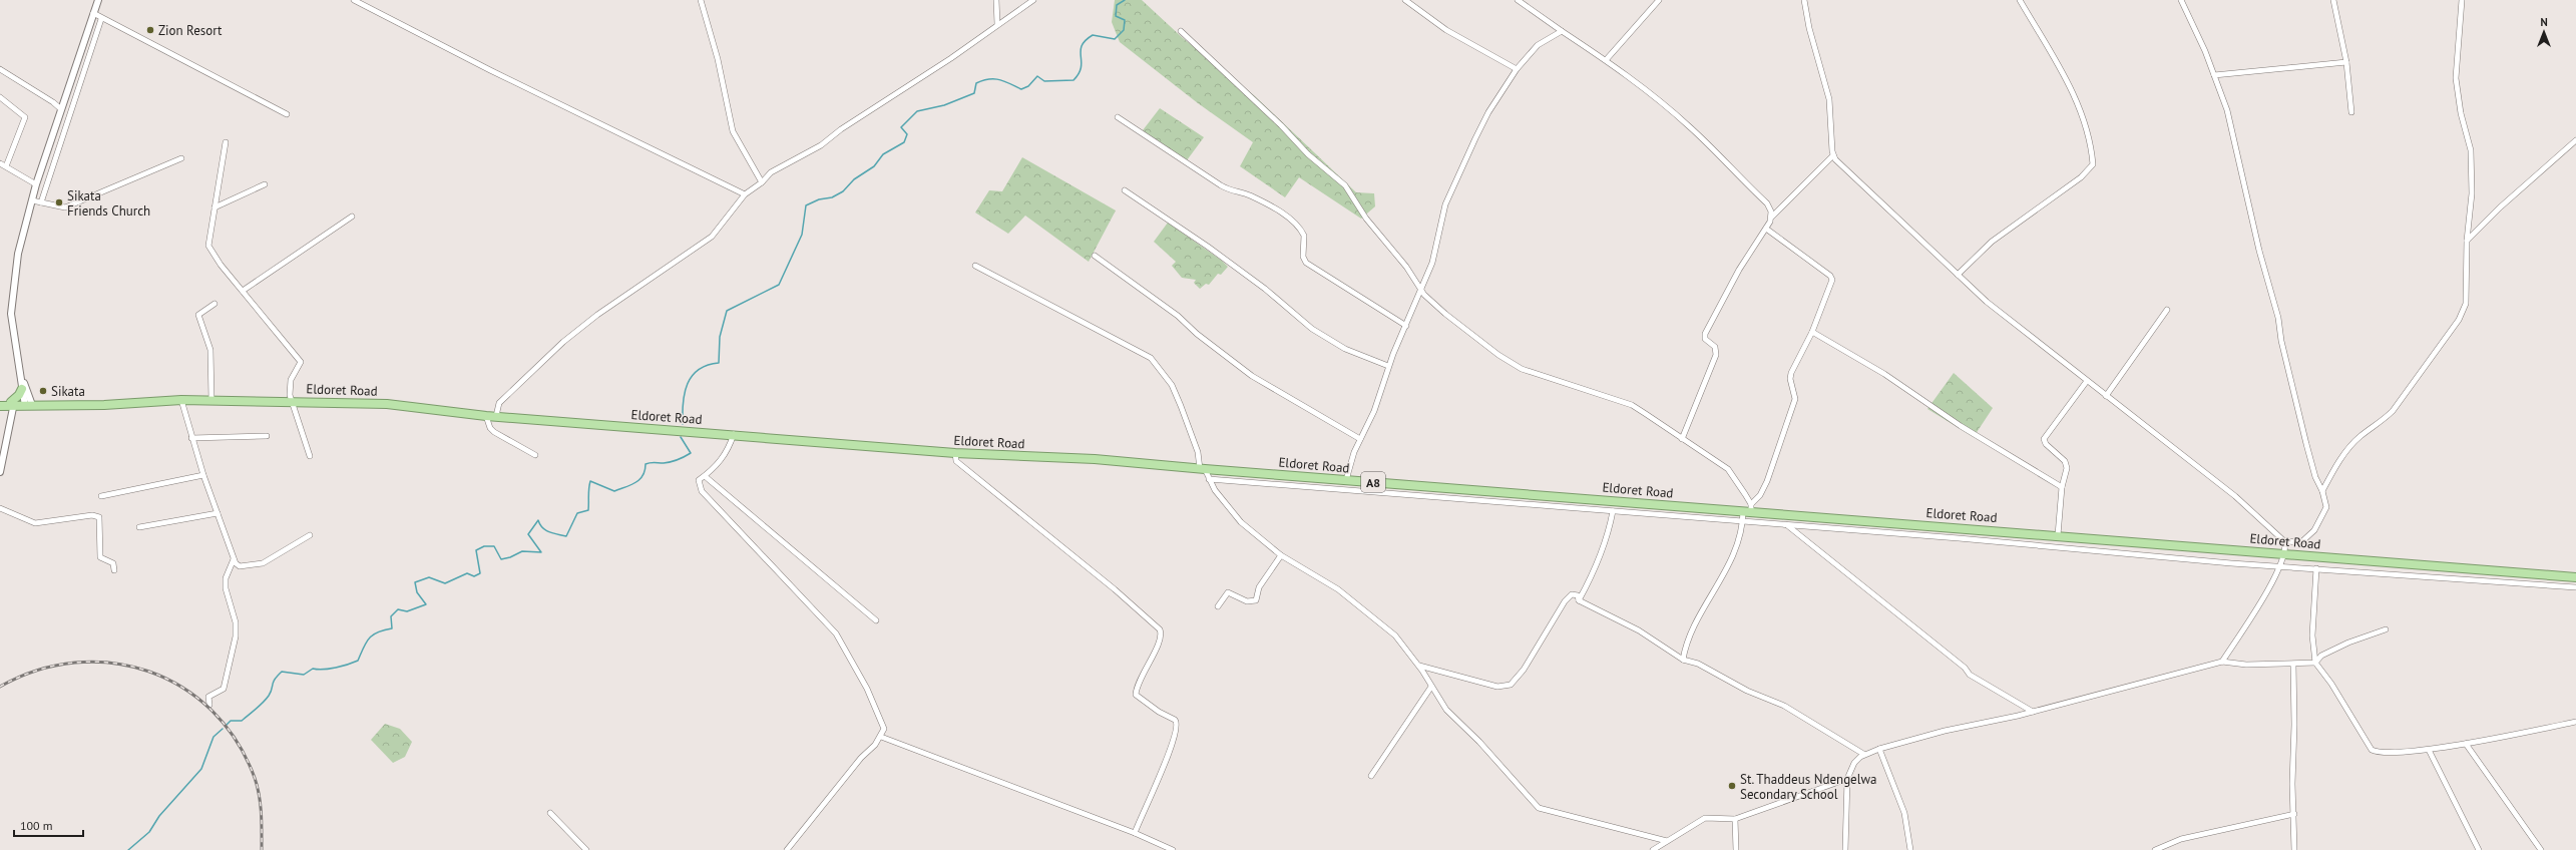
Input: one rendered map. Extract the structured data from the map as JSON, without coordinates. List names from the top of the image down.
{
  "streets": {
    "highway": ["Eldoret Road", "A8"]
  },
  "places": [
    "Zion Resort",
    "Sikata Friends Church",
    "Sikata",
    "St. Thaddeus Ndengelwa Secondary School"
  ],
  "scale_bar": "100 m",
  "north": "top"
}
